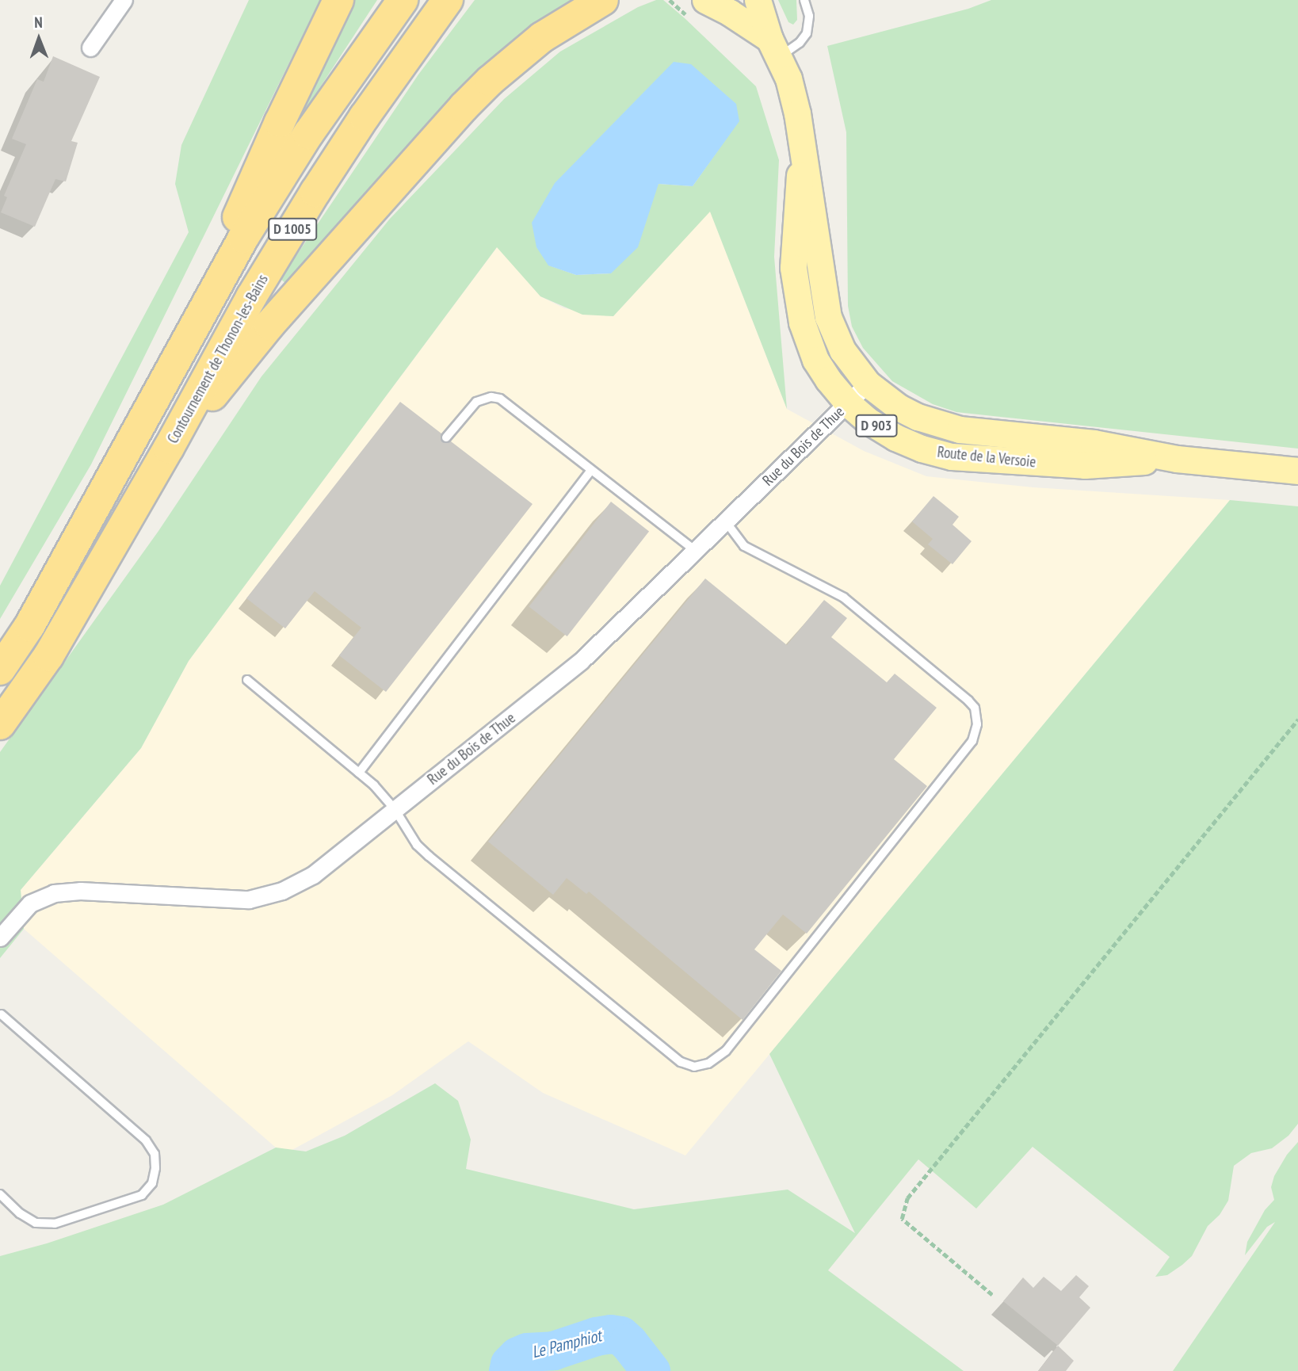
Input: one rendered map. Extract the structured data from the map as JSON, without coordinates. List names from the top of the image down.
{
  "streets": {
    "highway": ["D 1005", "Contournement de Thonon-les-Bains"],
    "main road": ["D 903", "Route de la Versoie"],
    "street": ["Rue du Bois de Thue"]
  },
  "crossings": [
    ["Rue du Bois de Thue", "Route de la Versoie"]
  ],
  "water": ["Le Pamphiot"],
  "north": "top"
}
